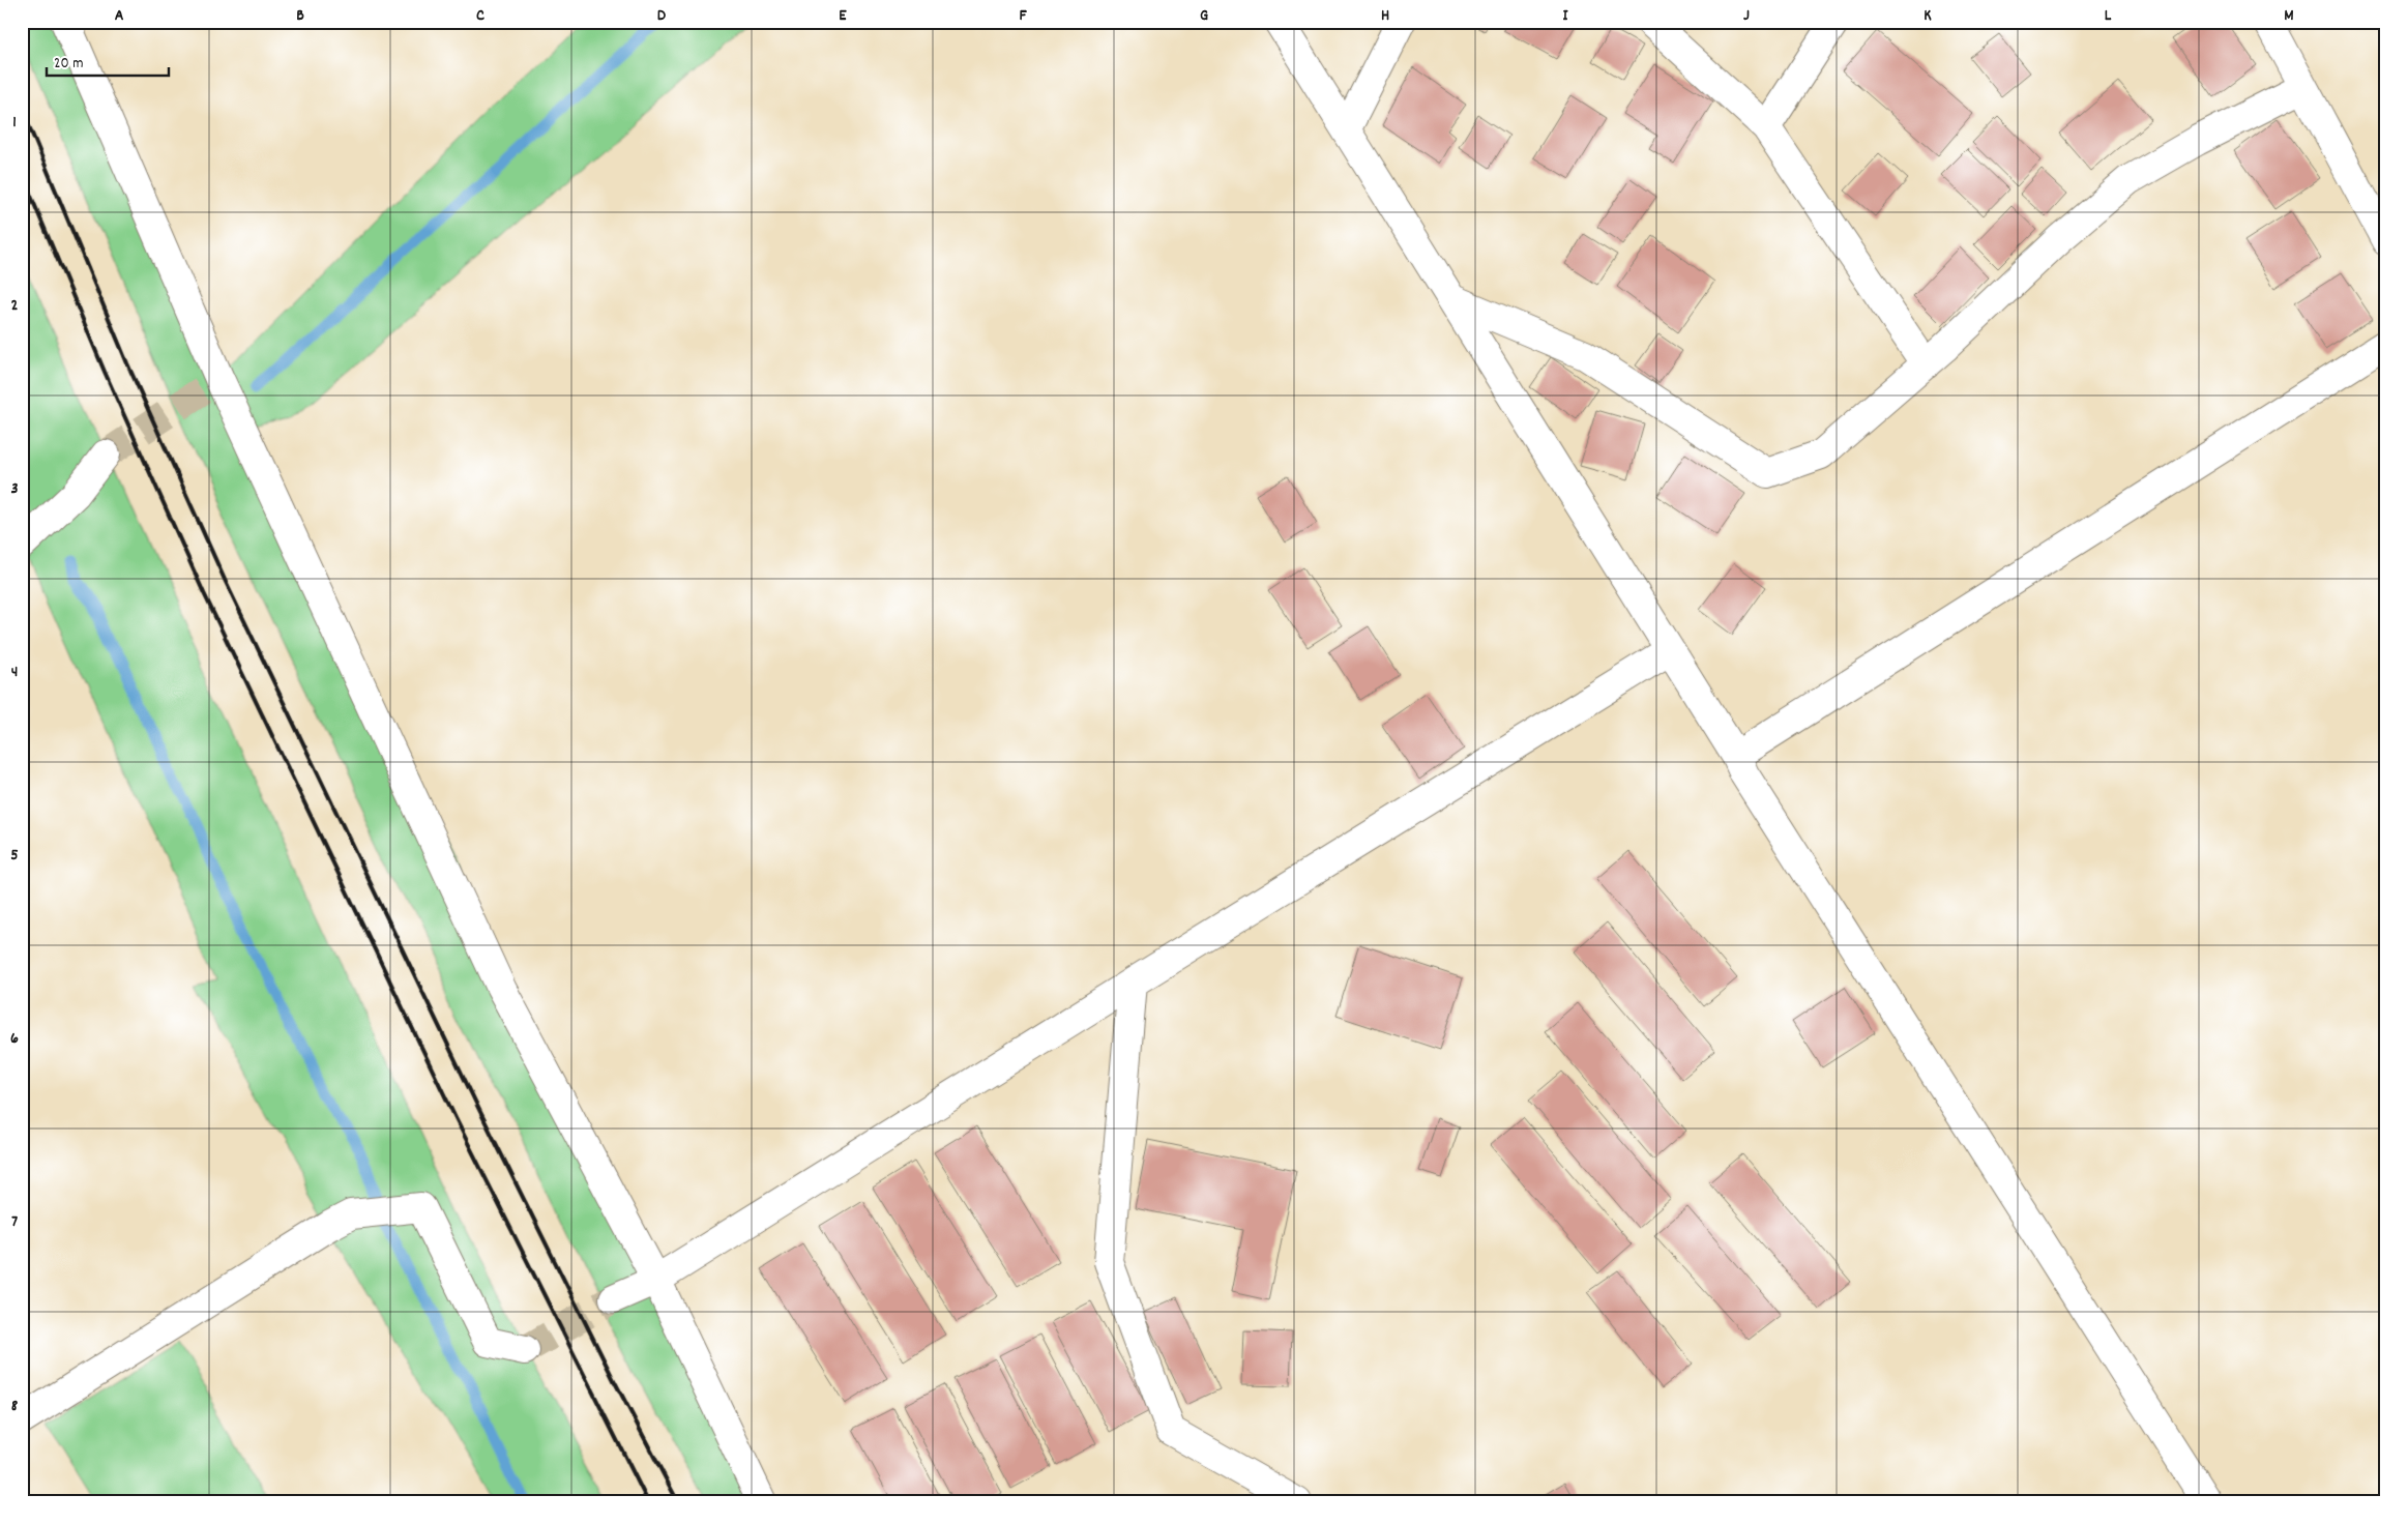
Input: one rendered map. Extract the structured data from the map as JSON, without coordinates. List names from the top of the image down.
{
  "scale_bar": "20 m",
  "grid": {
    "columns": [
      "A",
      "B",
      "C",
      "D",
      "E",
      "F",
      "G",
      "H",
      "I",
      "J",
      "K",
      "L",
      "M"
    ],
    "rows": [
      "1",
      "2",
      "3",
      "4",
      "5",
      "6",
      "7",
      "8"
    ]
  }
}
